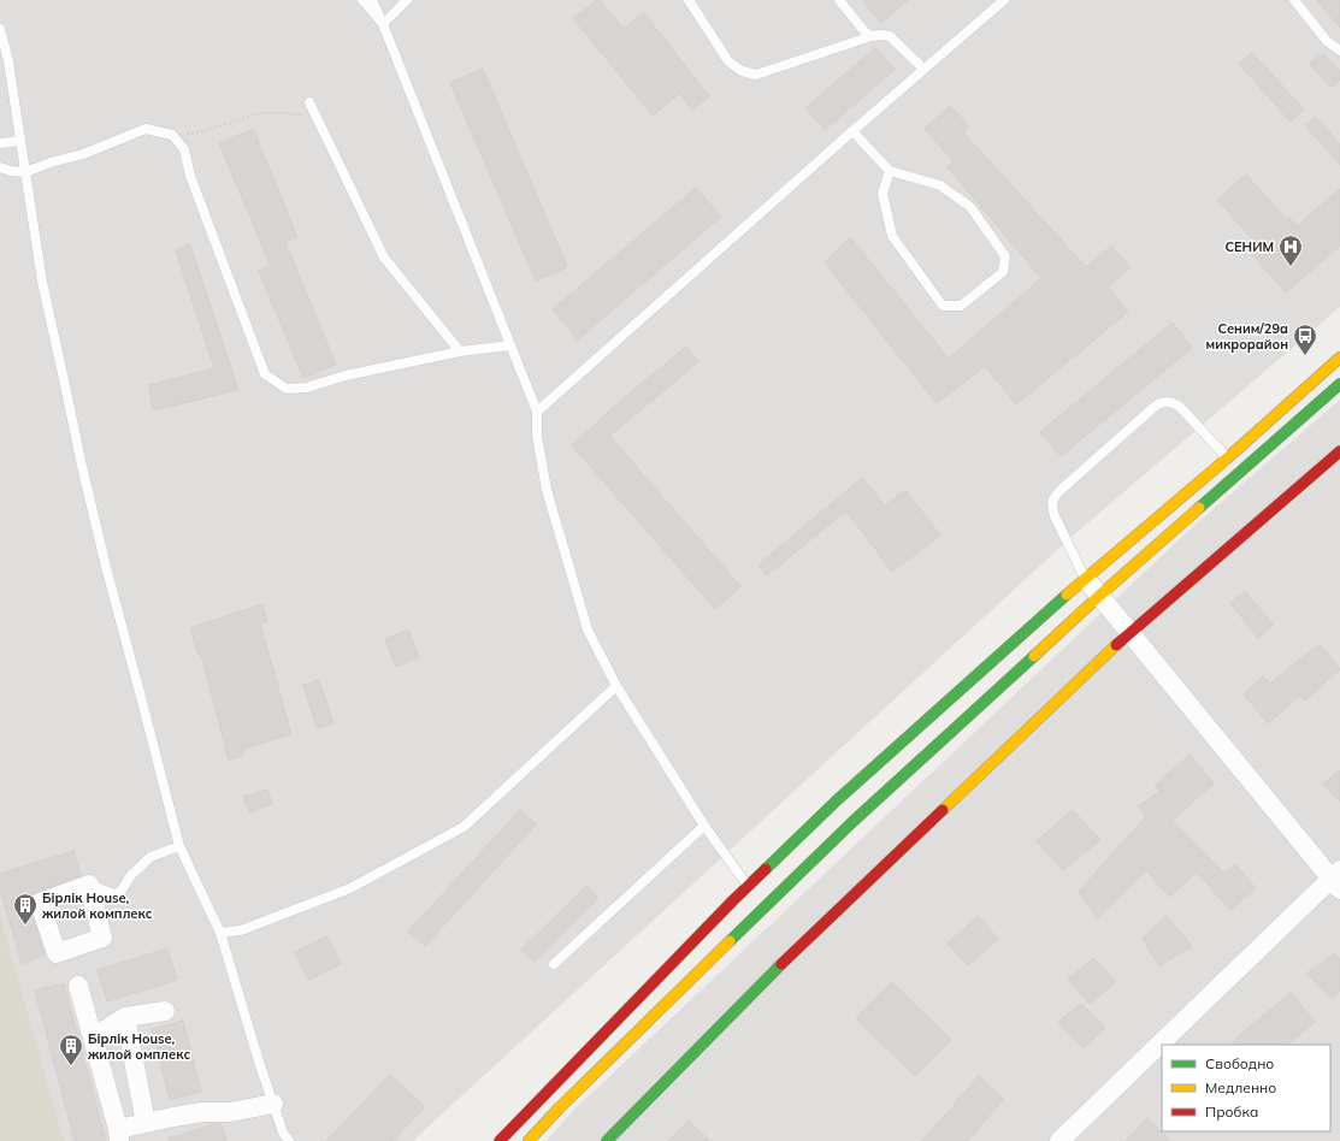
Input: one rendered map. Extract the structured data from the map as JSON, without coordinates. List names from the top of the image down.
{
  "places": {
    "hospital": ["СЕНИМ"],
    "bus stop": ["Сеним/29а микрорайон"],
    "building": ["Бірлік House, жилой комплекс", "Бірлік House, жилой омплекс"]
  },
  "legend": ["Свободно", "Медленно", "Пробка"]
}
